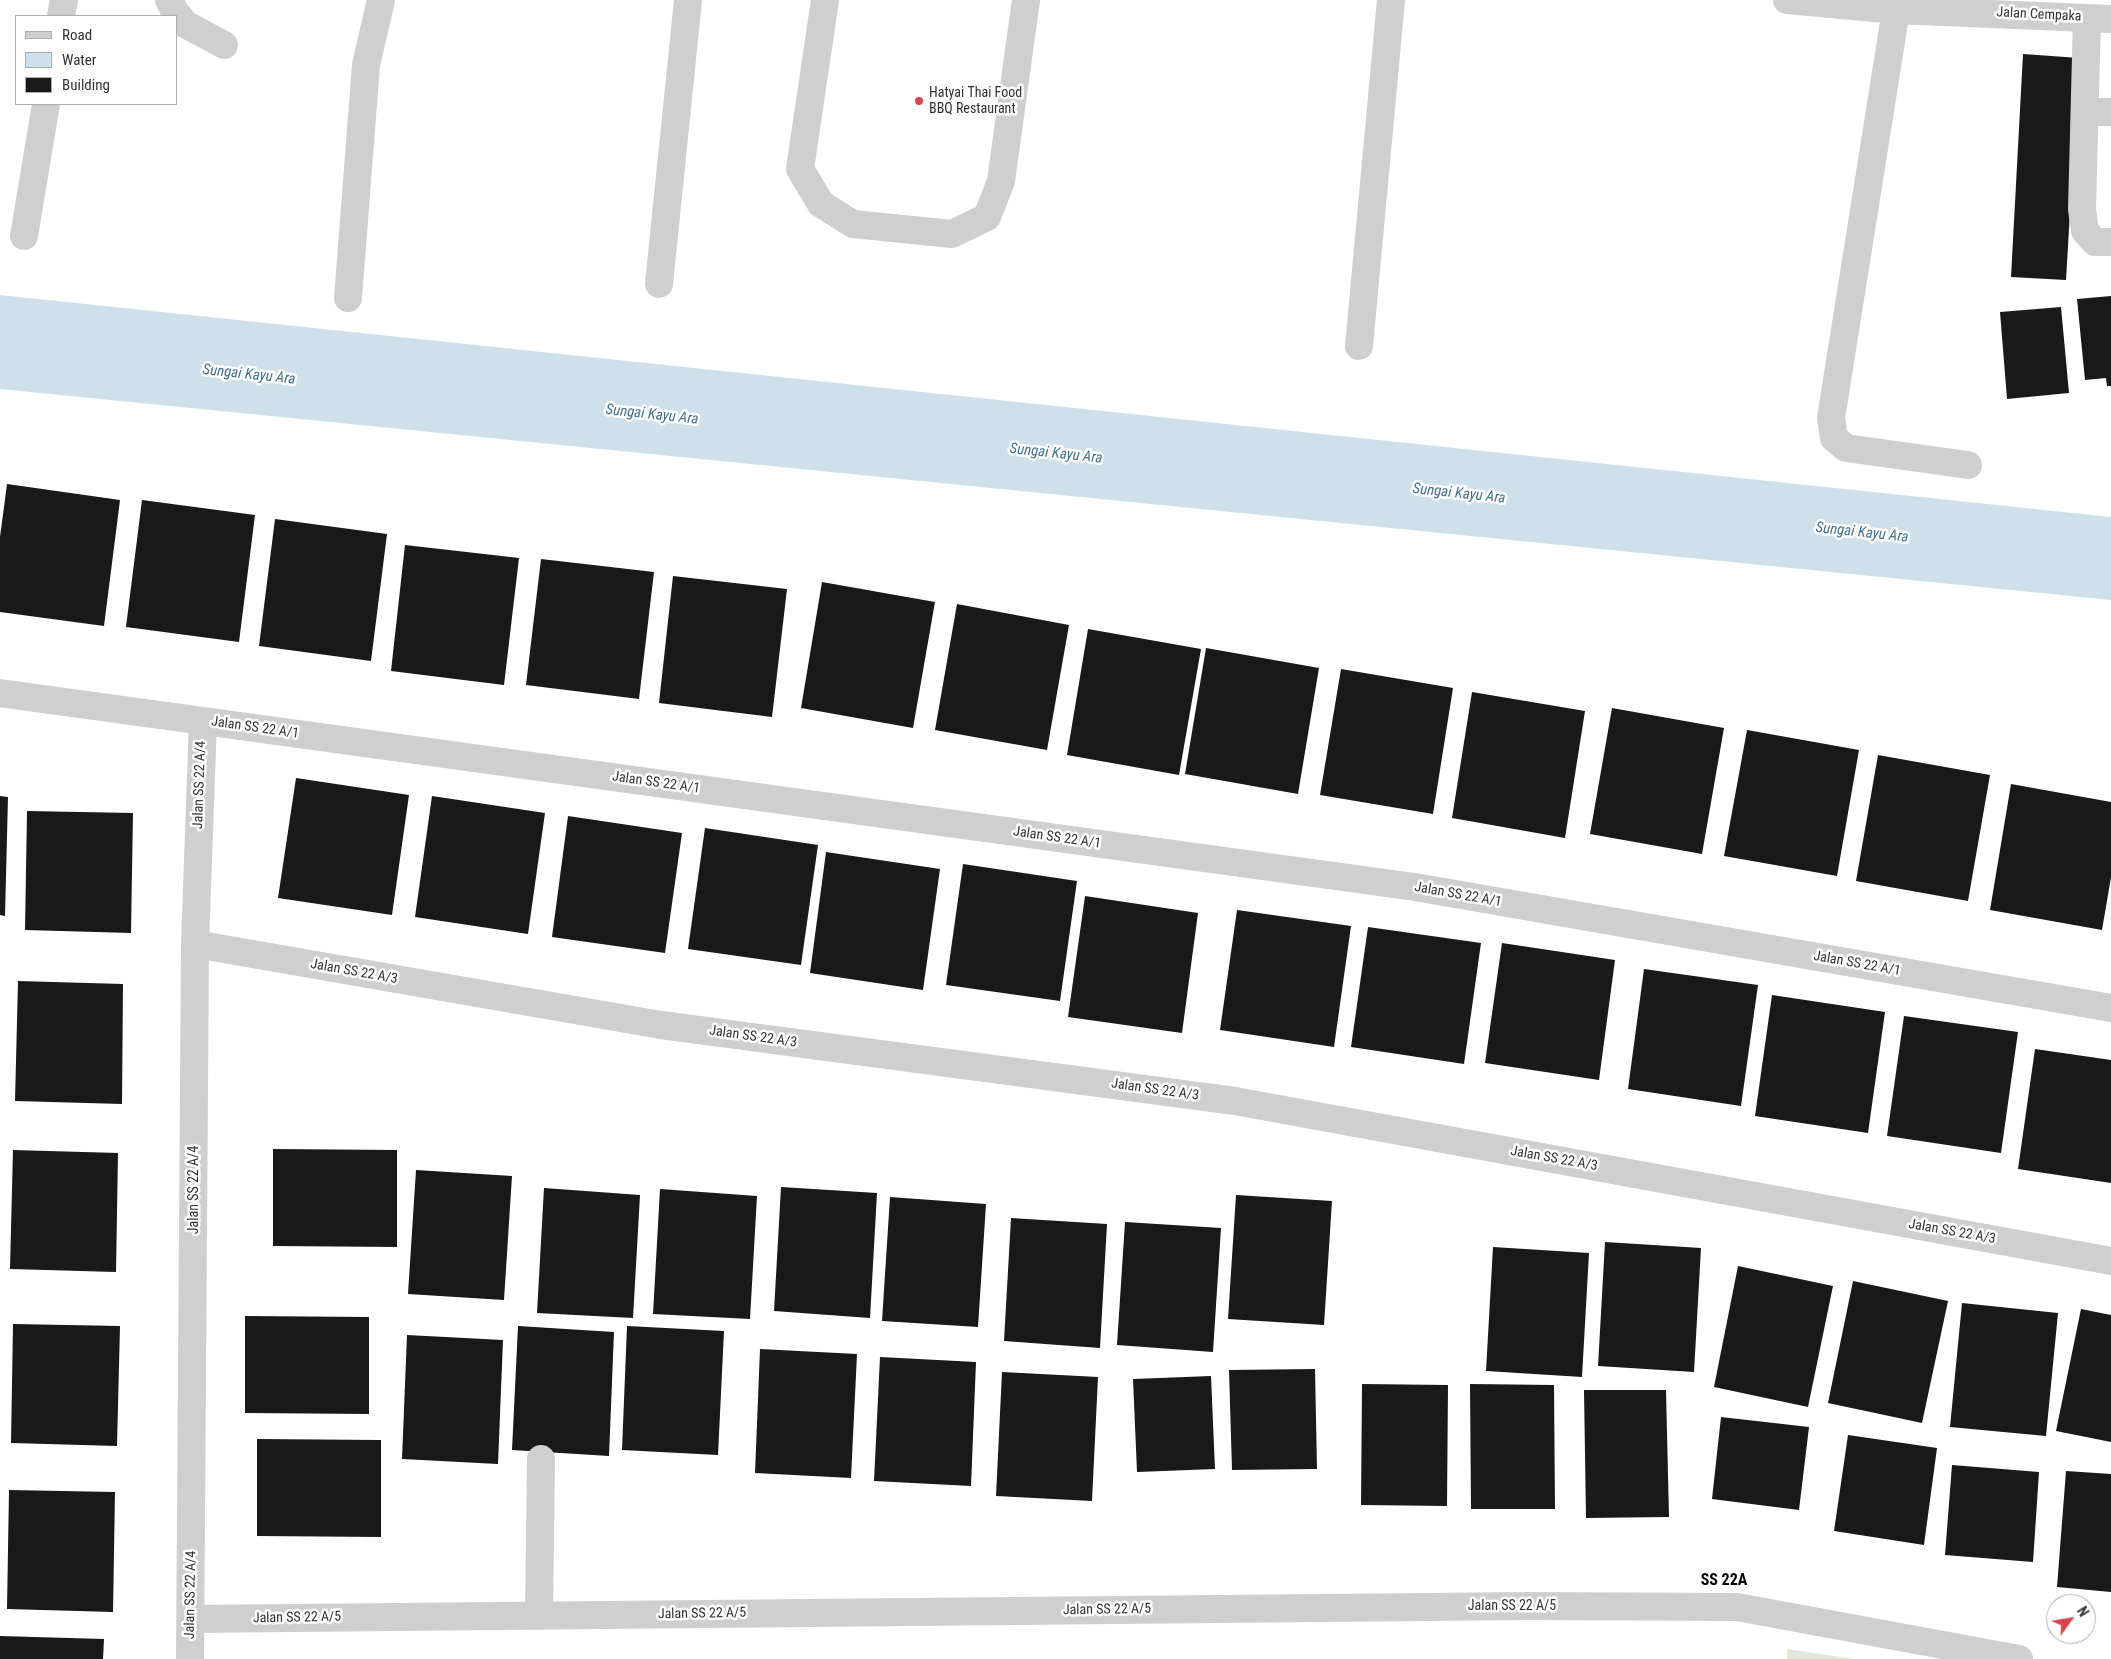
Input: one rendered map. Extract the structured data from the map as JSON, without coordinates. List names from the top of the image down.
{
  "streets": {
    "street": [
      "Jalan Cempaka",
      "Jalan SS 22 A/1",
      "Jalan SS 22 A/4",
      "Jalan SS 22 A/3",
      "Jalan SS 22 A/5"
    ]
  },
  "crossings": [
    ["Jalan SS 22 A/1", "Jalan SS 22 A/4"],
    ["Jalan SS 22 A/4", "Jalan SS 22 A/3"],
    ["Jalan SS 22 A/4", "Jalan SS 22 A/5"]
  ],
  "districts": ["SS 22A"],
  "water": ["Sungai Kayu Ara"],
  "places": ["Hatyai Thai Food BBQ Restaurant"],
  "legend": ["Road", "Water", "Building"],
  "north": "top right"
}
